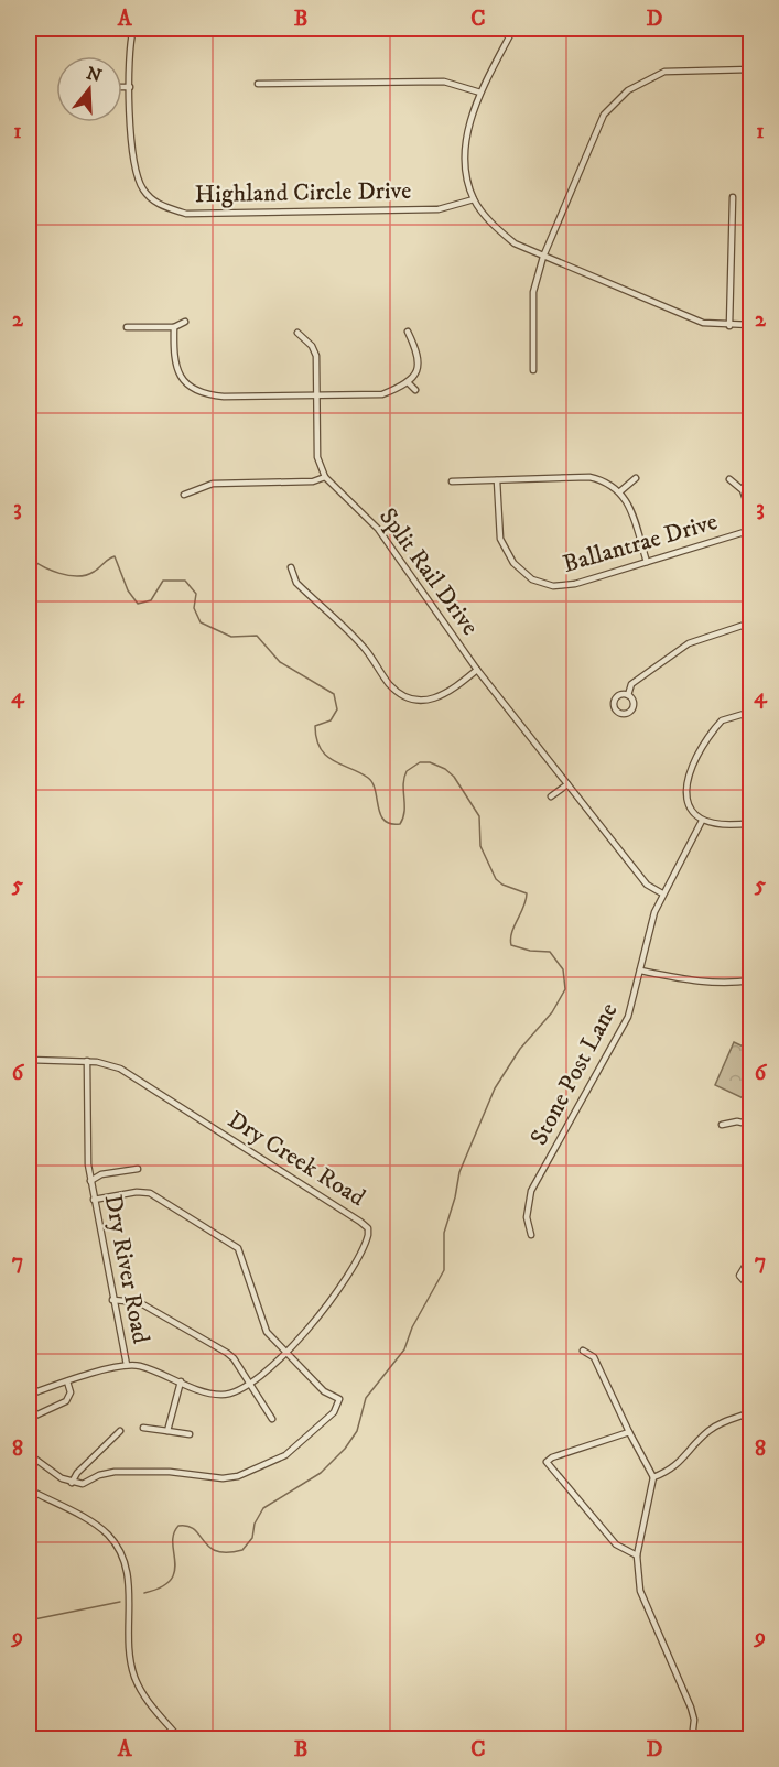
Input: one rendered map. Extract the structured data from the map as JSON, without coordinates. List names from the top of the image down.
{
  "streets": {
    "street": [
      "Highland Circle Drive",
      "Ballantrae Drive",
      "Split Rail Drive",
      "Stone Post Lane",
      "Dry Creek Road",
      "Dry River Road"
    ]
  },
  "crossings": [
    ["Split Rail Drive", "Stone Post Lane"],
    ["Dry Creek Road", "Dry River Road"]
  ],
  "north": "top",
  "grid": {
    "columns": [
      "A",
      "B",
      "C",
      "D"
    ],
    "rows": [
      "1",
      "2",
      "3",
      "4",
      "5",
      "6",
      "7",
      "8",
      "9"
    ]
  }
}
